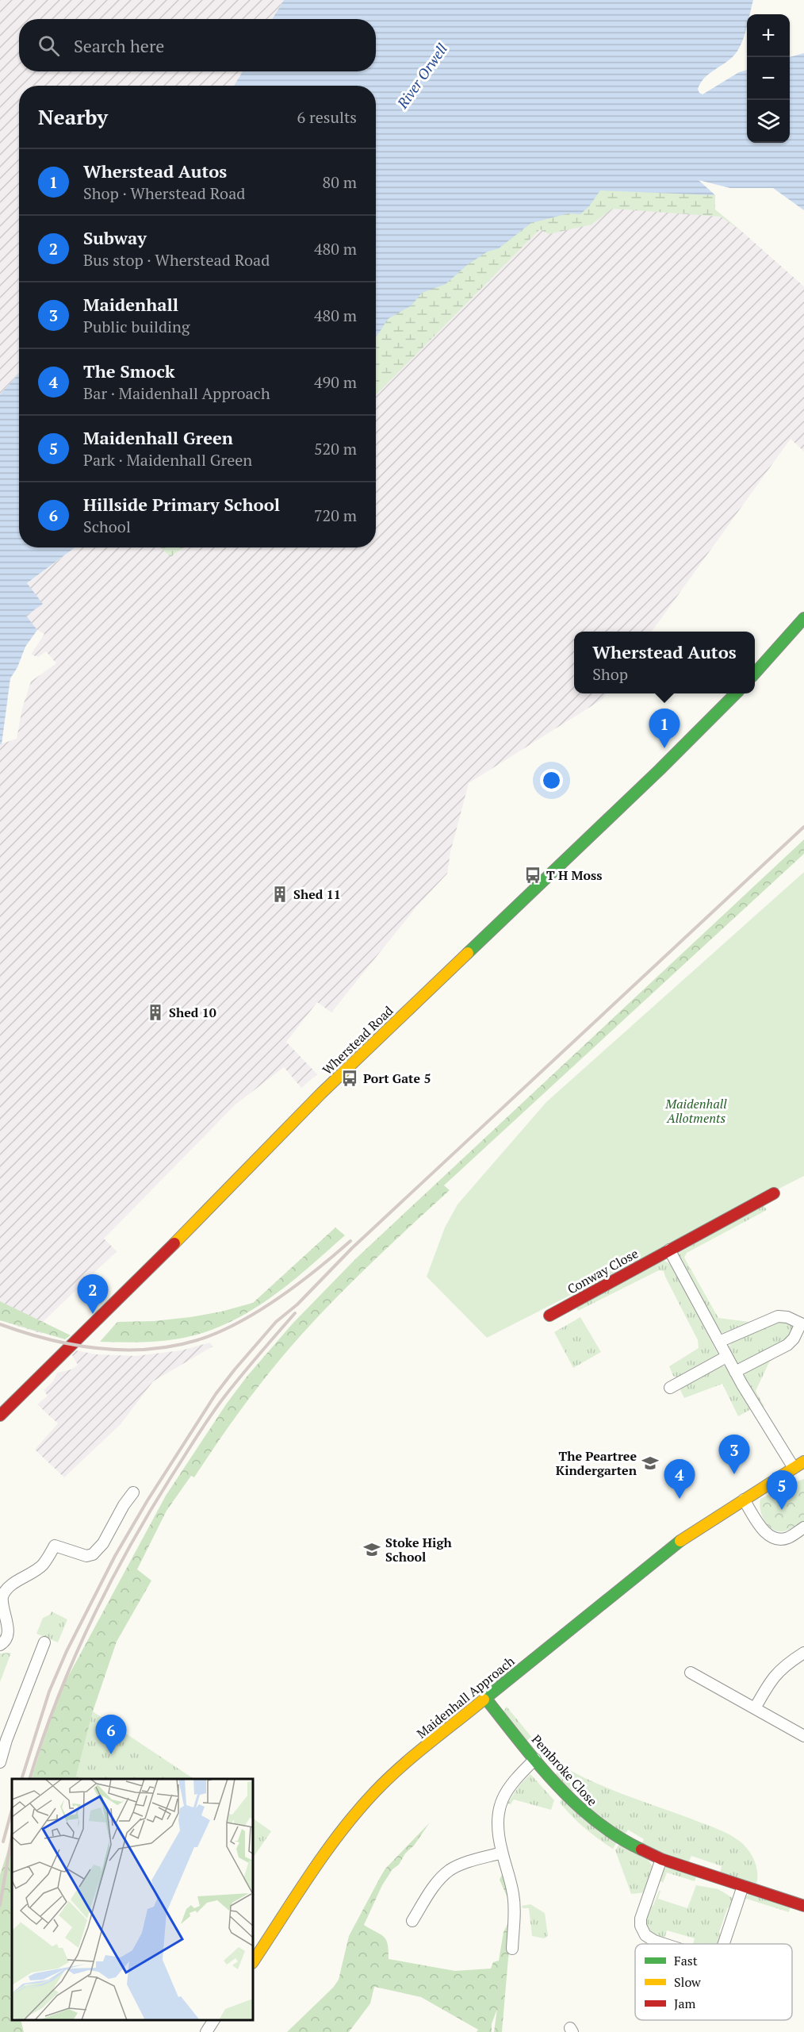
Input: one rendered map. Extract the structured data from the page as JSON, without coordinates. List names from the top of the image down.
{
  "streets": {
    "street": [
      "Wherstead Road",
      "Conway Close",
      "Maidenhall Approach",
      "Pembroke Close"
    ]
  },
  "crossings": [
    ["Maidenhall Approach", "Pembroke Close"]
  ],
  "water": ["River Orwell"],
  "parks": ["Maidenhall Allotments"],
  "places": {
    "bus stop": ["T H Moss", "Port Gate 5"],
    "building": ["Shed 11", "Shed 10"],
    "school or university": ["The Peartree Kindergarten", "Stoke High School"]
  },
  "legend": ["Fast", "Slow", "Jam"],
  "page": {
    "map_buttons": ["+", "−"],
    "search": "Search here",
    "heading": ["Nearby", "6 results"],
    "list": [
      {
        "mark": "1",
        "name": "Wherstead Autos",
        "note": "Shop · Wherstead Road",
        "value": "80 m"
      },
      {
        "mark": "2",
        "name": "Subway",
        "note": "Bus stop · Wherstead Road",
        "value": "480 m"
      },
      {
        "mark": "3",
        "name": "Maidenhall",
        "note": "Public building",
        "value": "480 m"
      },
      {
        "mark": "4",
        "name": "The Smock",
        "note": "Bar · Maidenhall Approach",
        "value": "490 m"
      },
      {
        "mark": "5",
        "name": "Maidenhall Green",
        "note": "Park · Maidenhall Green",
        "value": "520 m"
      },
      {
        "mark": "6",
        "name": "Hillside Primary School",
        "note": "School",
        "value": "720 m"
      }
    ],
    "popup": ["Wherstead Autos", "Shop"],
    "pins": [
      "1",
      "2",
      "3",
      "4",
      "5",
      "6"
    ]
  }
}
